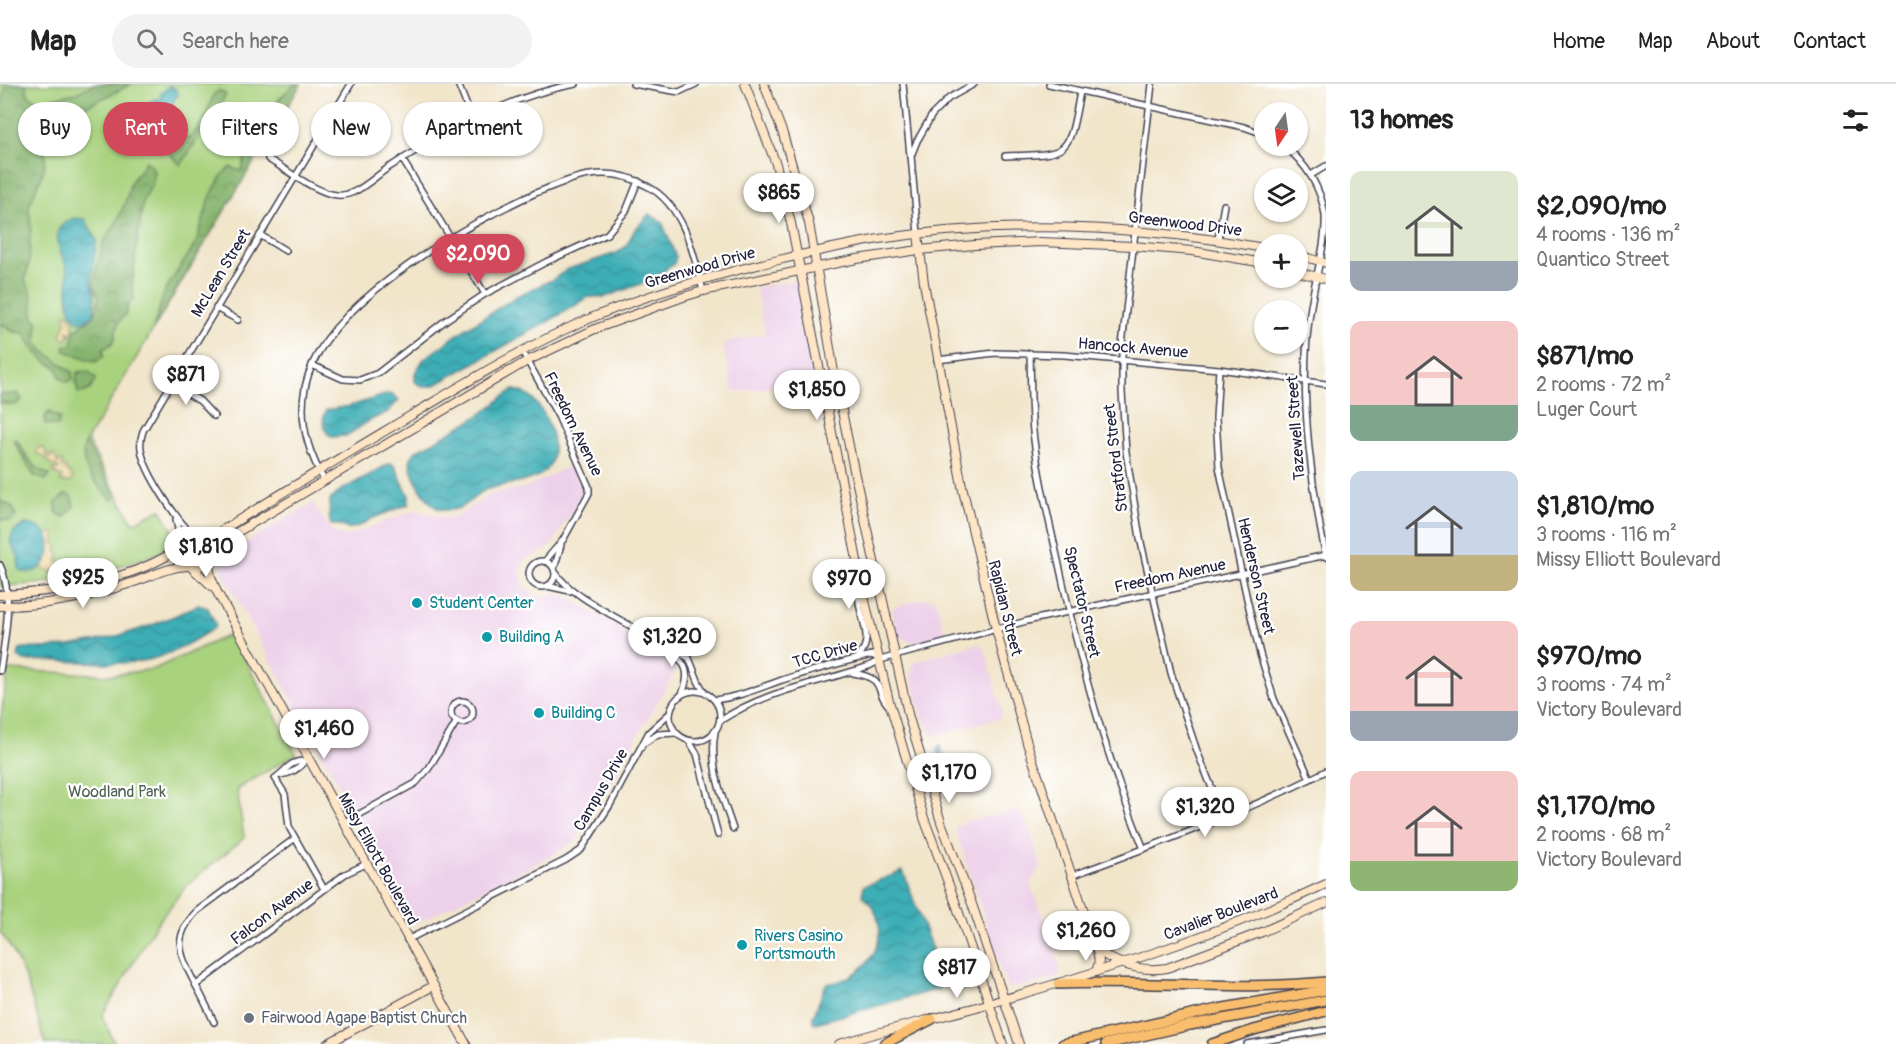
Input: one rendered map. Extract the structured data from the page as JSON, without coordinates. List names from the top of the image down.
{
  "streets": {
    "main road": [
      "Greenwood Drive",
      "Rapidan Street",
      "Missy Elliott Boulevard",
      "Cavalier Boulevard"
    ],
    "street": [
      "McLean Street",
      "Hancock Avenue",
      "Freedom Avenue",
      "Tazewell Street",
      "Stratford Street",
      "Henderson Street",
      "Spectator Street",
      "TCC Drive",
      "Campus Drive",
      "Falcon Avenue"
    ]
  },
  "crossings": [
    ["Greenwood Drive", "McLean Street"],
    ["Greenwood Drive", "Freedom Avenue"],
    ["Greenwood Drive", "Stratford Street"],
    ["Greenwood Drive", "Rapidan Street"],
    ["Greenwood Drive", "Missy Elliott Boulevard"],
    ["McLean Street", "Missy Elliott Boulevard"],
    ["Hancock Avenue", "Tazewell Street"],
    ["Hancock Avenue", "Stratford Street"],
    ["Hancock Avenue", "Henderson Street"],
    ["Hancock Avenue", "Spectator Street"],
    ["Hancock Avenue", "Rapidan Street"],
    ["Freedom Avenue", "Tazewell Street"],
    ["Freedom Avenue", "Stratford Street"],
    ["Freedom Avenue", "Henderson Street"],
    ["Freedom Avenue", "Spectator Street"],
    ["Freedom Avenue", "Rapidan Street"],
    ["Freedom Avenue", "TCC Drive"],
    ["TCC Drive", "Campus Drive"],
    ["Campus Drive", "Missy Elliott Boulevard"],
    ["Missy Elliott Boulevard", "Falcon Avenue"]
  ],
  "parks": ["Woodland Park"],
  "places": [
    "Student Center",
    "Building A",
    "Building C",
    "Rivers Casino Portsmouth",
    "Fairwood Agape Baptist Church"
  ],
  "north": "bottom",
  "page": {
    "header": "Map",
    "search": "Search here",
    "nav": [
      "Home",
      "Map",
      "About",
      "Contact"
    ],
    "heading": "13 homes",
    "map_buttons": ["+", "−"],
    "chip": [
      "Buy",
      "Rent",
      "Filters",
      "New",
      "Apartment"
    ],
    "list": [
      {
        "name": "$2,090/mo",
        "note": "4 rooms · 136 m² · Quantico Street"
      },
      {
        "name": "$871/mo",
        "note": "2 rooms · 72 m² · Luger Court"
      },
      {
        "name": "$1,810/mo",
        "note": "3 rooms · 116 m² · Missy Elliott Boulevard"
      },
      {
        "name": "$970/mo",
        "note": "3 rooms · 74 m² · Victory Boulevard"
      },
      {
        "name": "$1,170/mo",
        "note": "2 rooms · 68 m² · Victory Boulevard"
      }
    ],
    "price": [
      "$865",
      "$2,090",
      "$871",
      "$1,850",
      "$1,810",
      "$925",
      "$970",
      "$1,320",
      "$1,460",
      "$1,170",
      "$1,320",
      "$1,260",
      "$817"
    ]
  }
}
